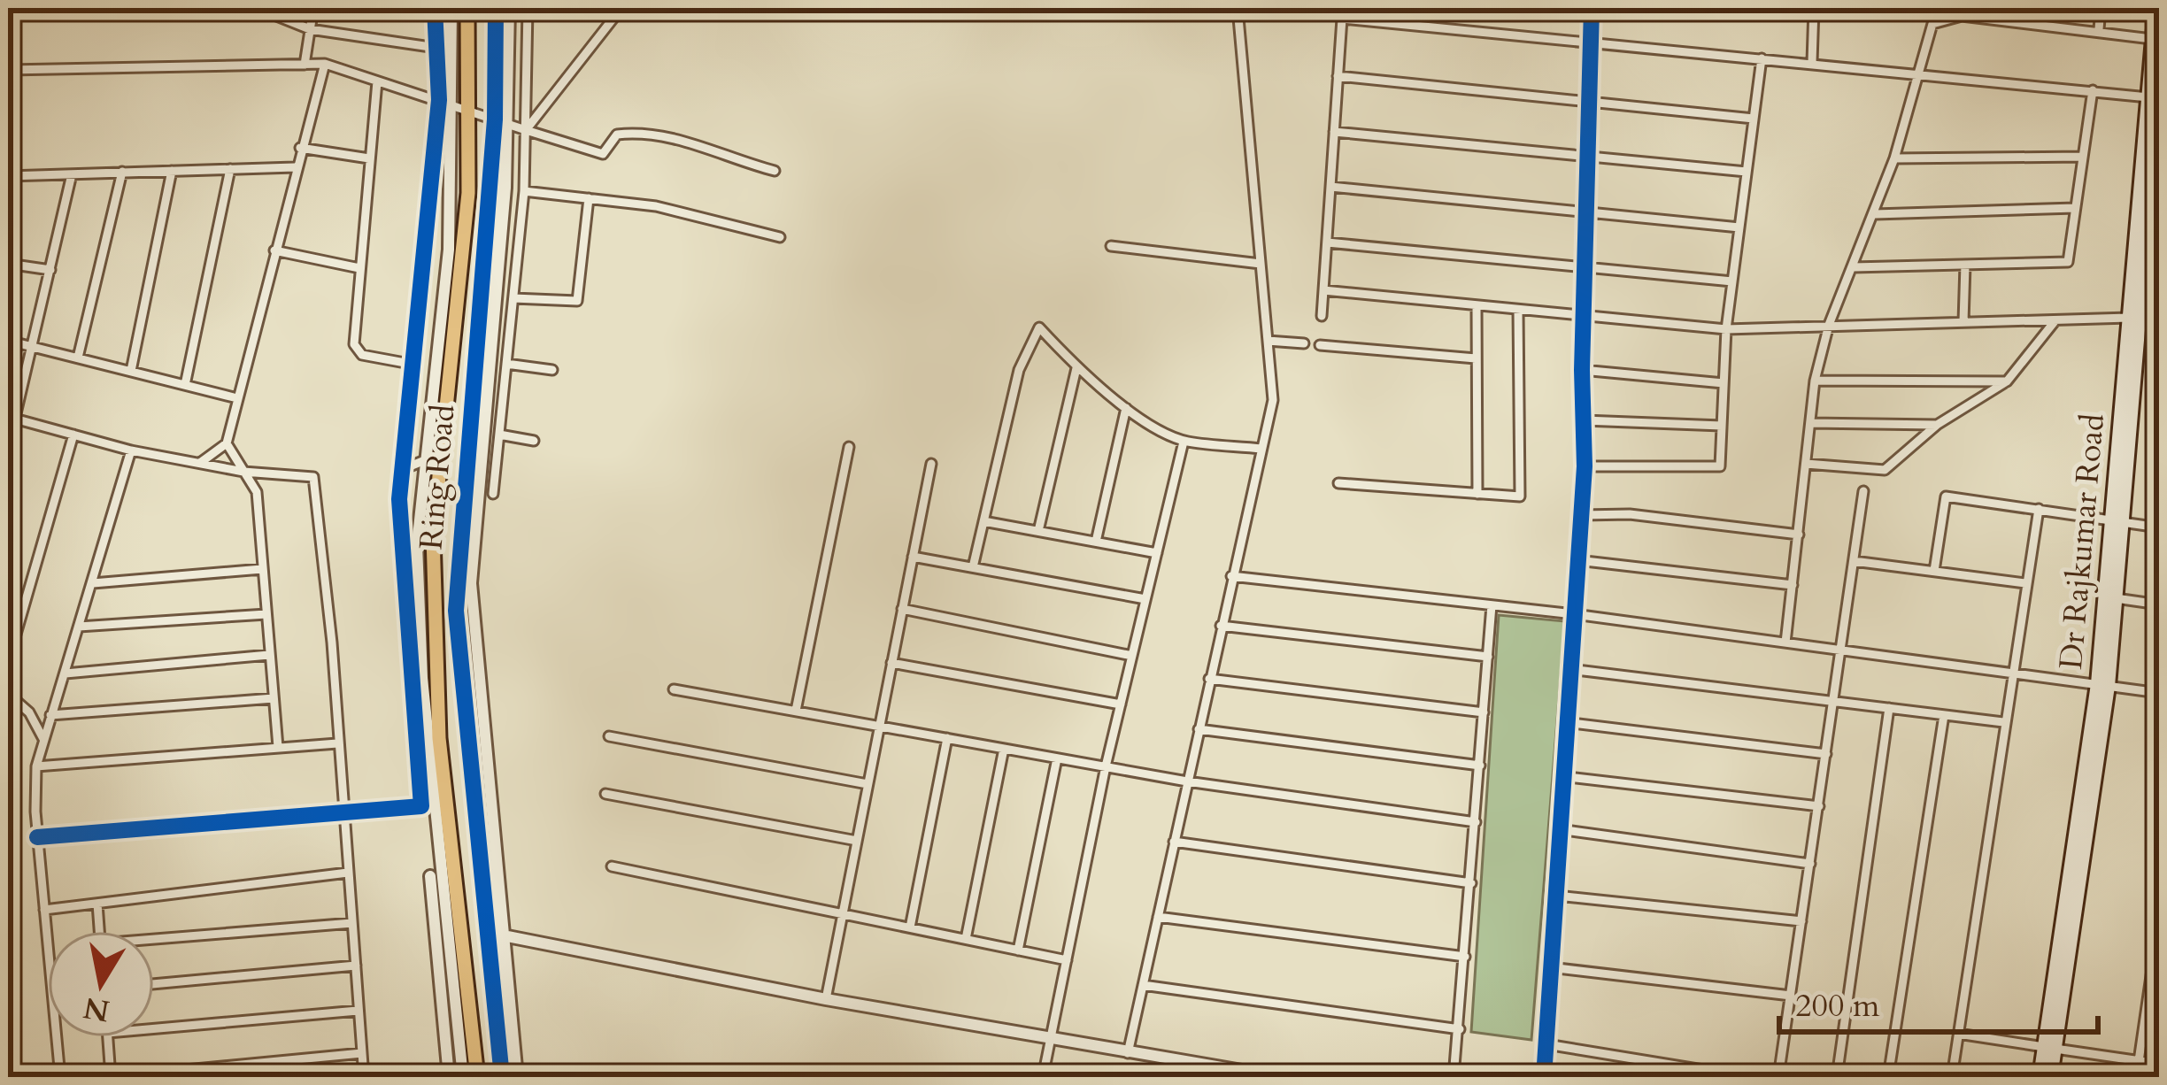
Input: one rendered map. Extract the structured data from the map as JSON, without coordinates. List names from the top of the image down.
{
  "streets": {
    "highway": ["Ring Road"],
    "main road": ["Dr Rajkumar Road"]
  },
  "scale_bar": "200 m",
  "north": "bottom"
}
